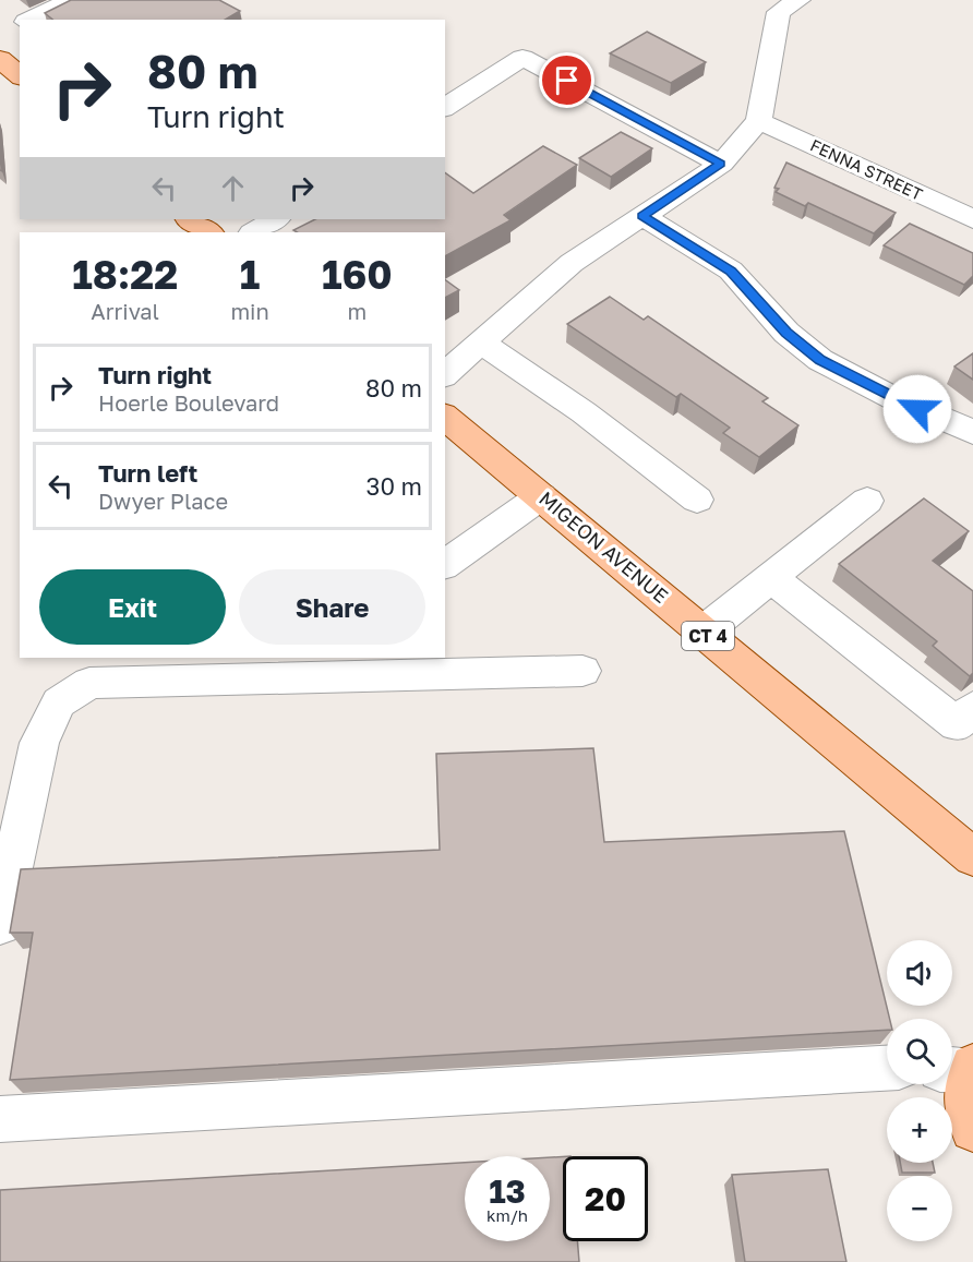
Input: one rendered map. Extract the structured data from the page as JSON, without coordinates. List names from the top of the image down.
{
  "streets": {
    "main road": ["MIGEON AVENUE", "CT 4"],
    "street": ["FENNA STREET"]
  },
  "page": {
    "turn": ["80 m", "Turn right"],
    "eta": [
      "18:22",
      "Arrival",
      "1",
      "min",
      "160",
      "m"
    ],
    "list": [
      {
        "name": "Turn right",
        "note": "Hoerle Boulevard",
        "value": "80 m"
      },
      {
        "name": "Turn left",
        "note": "Dwyer Place",
        "value": "30 m"
      }
    ],
    "buttons": ["Exit", "Share"],
    "map_buttons": ["+", "−"],
    "speed": "13 km/h",
    "limit": "20"
  }
}
